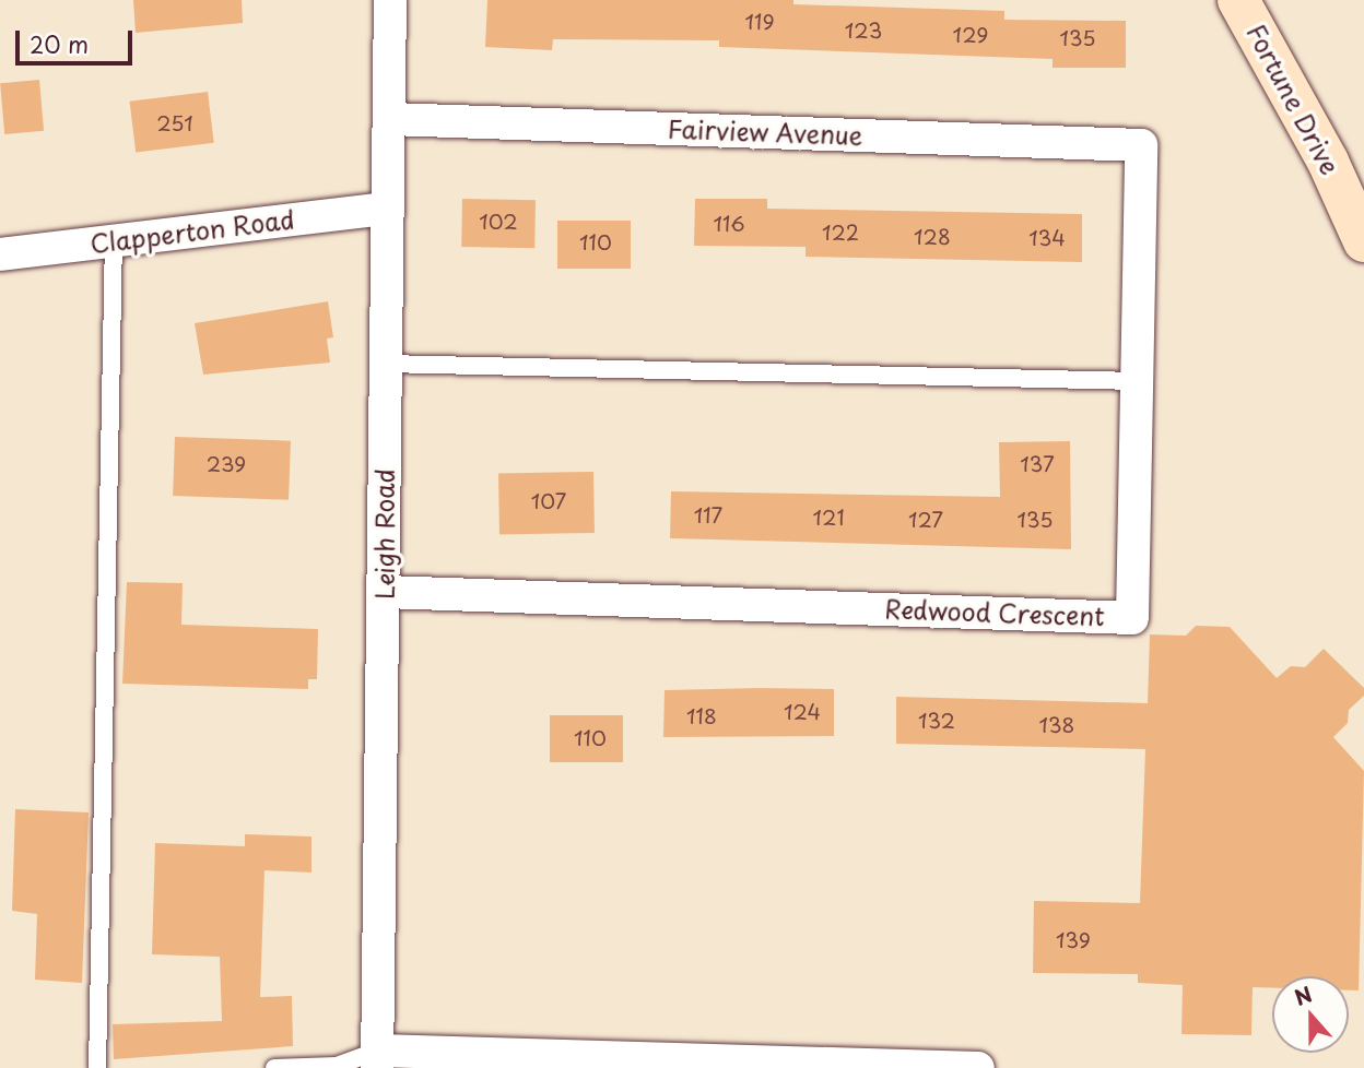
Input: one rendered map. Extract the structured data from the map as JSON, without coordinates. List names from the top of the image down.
{
  "streets": {
    "main road": ["Fortune Drive"],
    "street": [
      "Fairview Avenue",
      "Clapperton Road",
      "Leigh Road",
      "Redwood Crescent"
    ]
  },
  "crossings": [
    ["Fairview Avenue", "Leigh Road"],
    ["Fairview Avenue", "Redwood Crescent"],
    ["Clapperton Road", "Leigh Road"],
    ["Leigh Road", "Redwood Crescent"]
  ],
  "house_numbers": [
    "119",
    "123",
    "129",
    "135",
    "251",
    "102",
    "116",
    "122",
    "128",
    "134",
    "110",
    "239",
    "137",
    "107",
    "117",
    "121",
    "127",
    "135",
    "124",
    "118",
    "132",
    "138",
    "110",
    "139"
  ],
  "scale_bar": "20 m",
  "north": "top"
}
